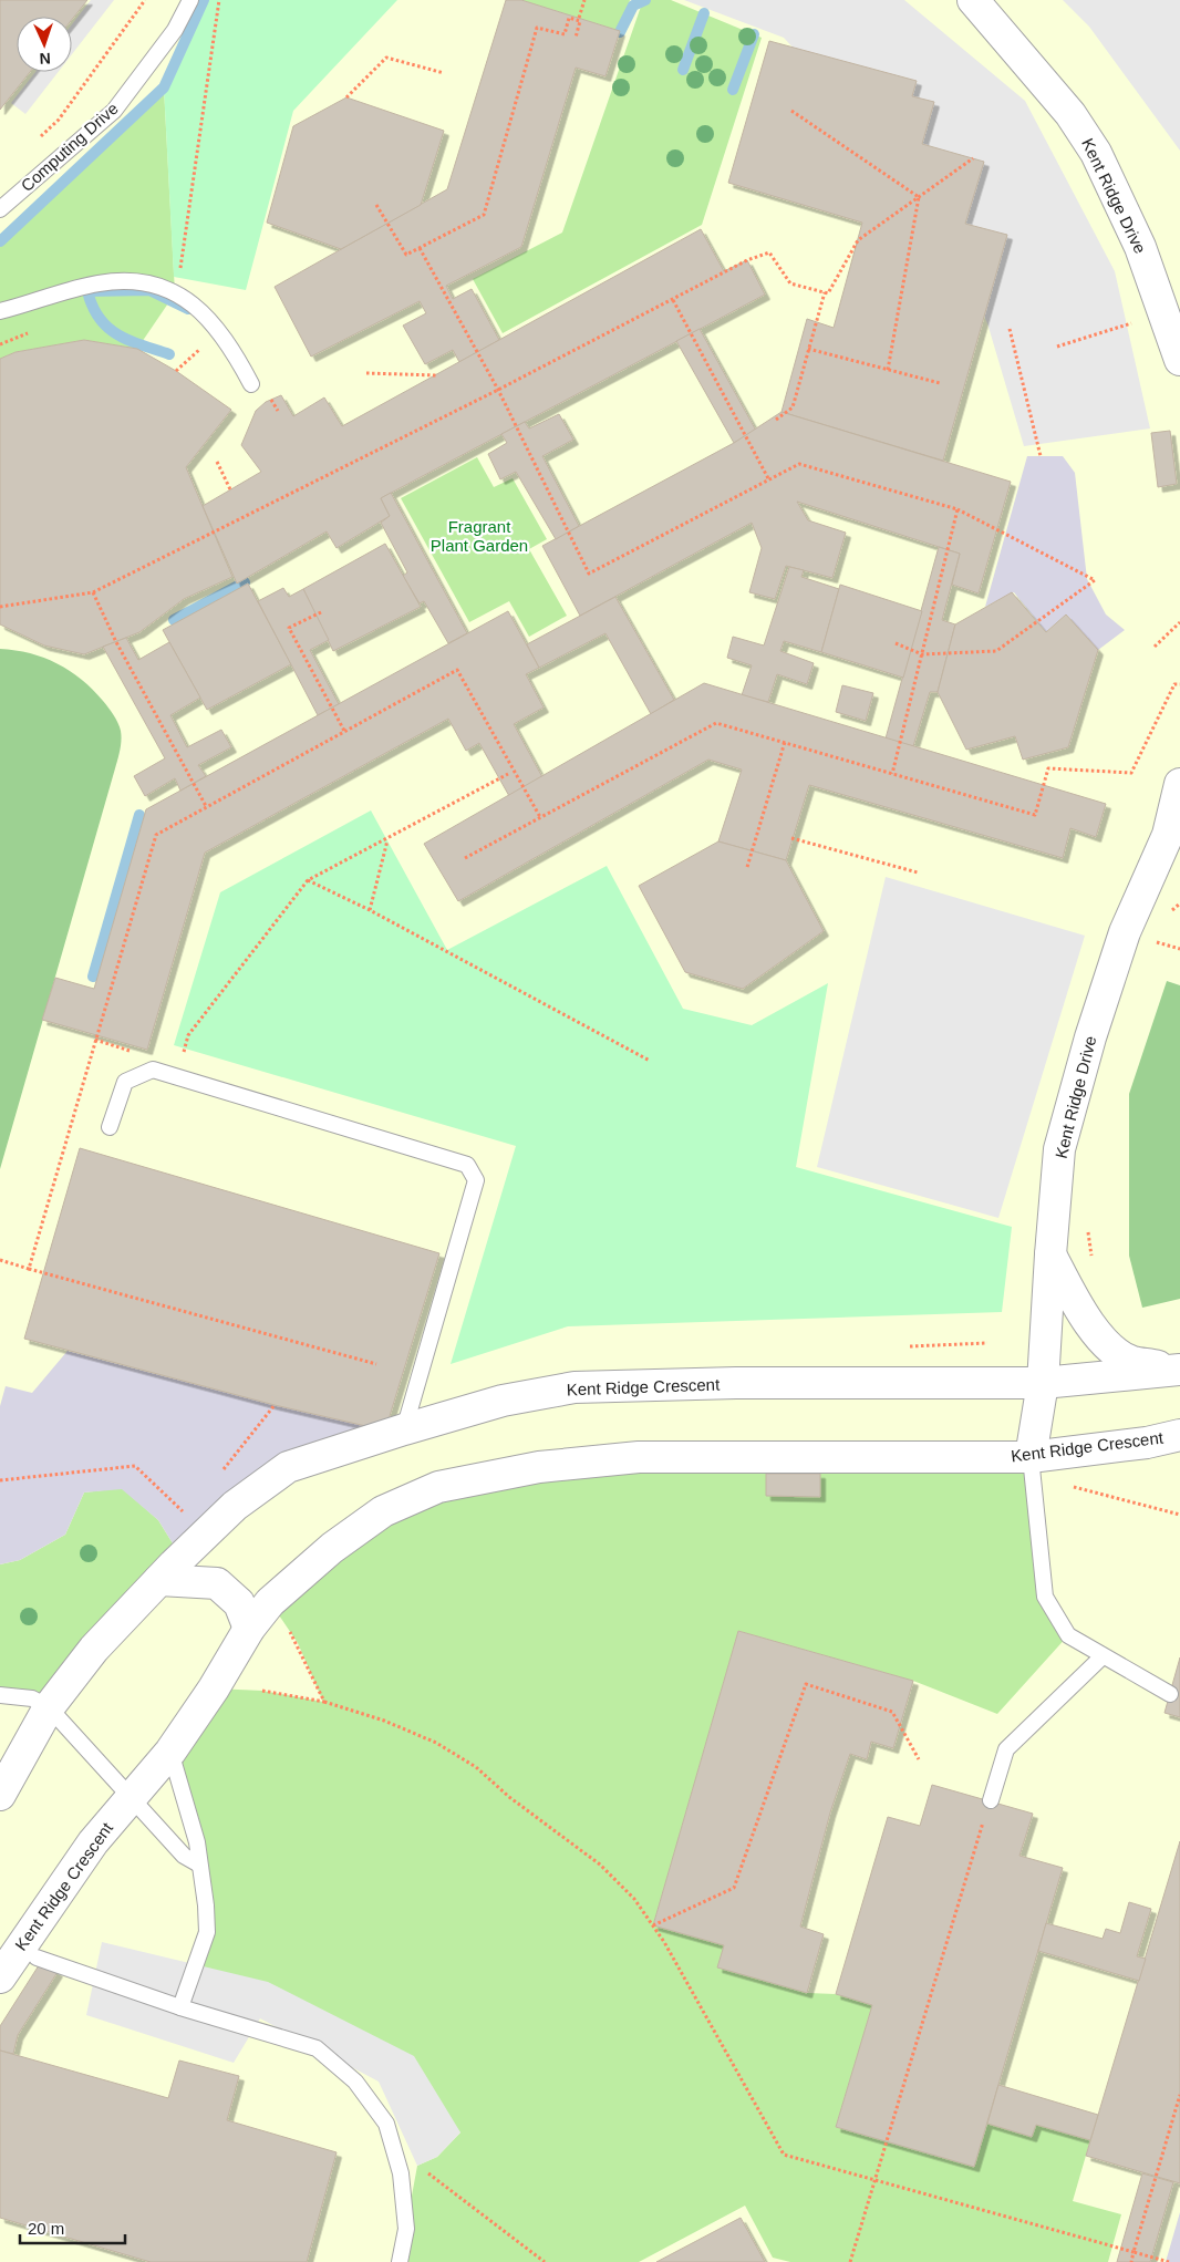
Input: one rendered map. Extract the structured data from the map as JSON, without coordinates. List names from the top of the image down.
{
  "streets": {
    "street": ["Kent Ridge Drive", "Kent Ridge Crescent"],
    "lane": ["Computing Drive"]
  },
  "crossings": [
    ["Kent Ridge Drive", "Kent Ridge Crescent"]
  ],
  "parks": ["Fragrant Plant Garden"],
  "scale_bar": "20 m",
  "north": "bottom"
}
